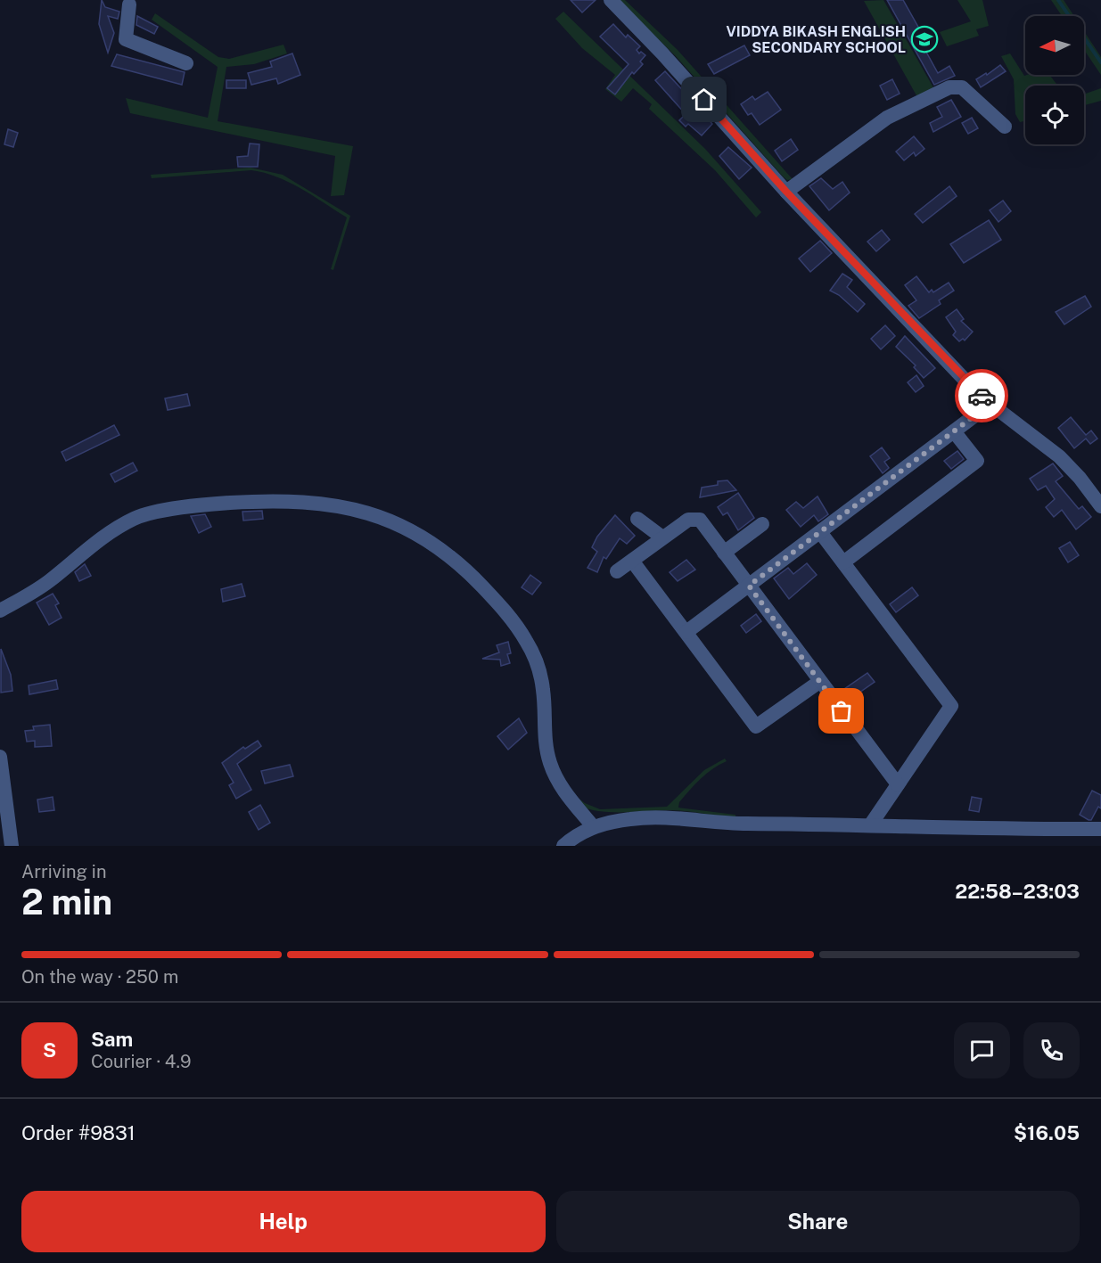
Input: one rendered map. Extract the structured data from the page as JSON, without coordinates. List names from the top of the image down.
{
  "places": {
    "school or university": ["VIDDYA BIKASH ENGLISH SECONDARY SCHOOL"]
  },
  "north": "left",
  "page": {
    "heading": ["2 min", "Arriving in", "22:58–23:03"],
    "panel": [
      "Sam",
      "Courier · 4.9",
      "Order #9831",
      "$16.05"
    ],
    "bar": "On the way · 250 m",
    "round": "S",
    "buttons": ["Help", "Share"]
  }
}
